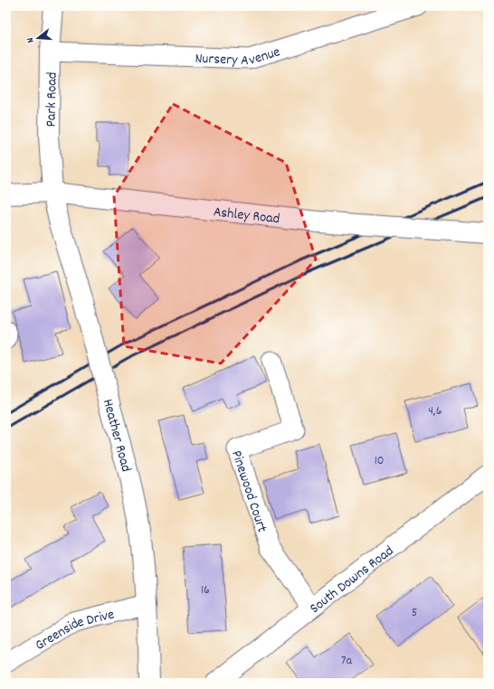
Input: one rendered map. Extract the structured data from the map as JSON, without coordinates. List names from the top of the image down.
{
  "streets": {
    "main road": ["Park Road", "Ashley Road", "Heather Road"],
    "street": [
      "Nursery Avenue",
      "Pinewood Court",
      "South Downs Road",
      "Greenside Drive"
    ]
  },
  "crossings": [
    ["Nursery Avenue", "Park Road"],
    ["Park Road", "Ashley Road"],
    ["Park Road", "Heather Road"],
    ["Ashley Road", "Heather Road"],
    ["Heather Road", "Greenside Drive"],
    ["Pinewood Court", "South Downs Road"]
  ],
  "house_numbers": [
    "4,6",
    "10",
    "16",
    "5",
    "7a"
  ],
  "north": "left"
}
